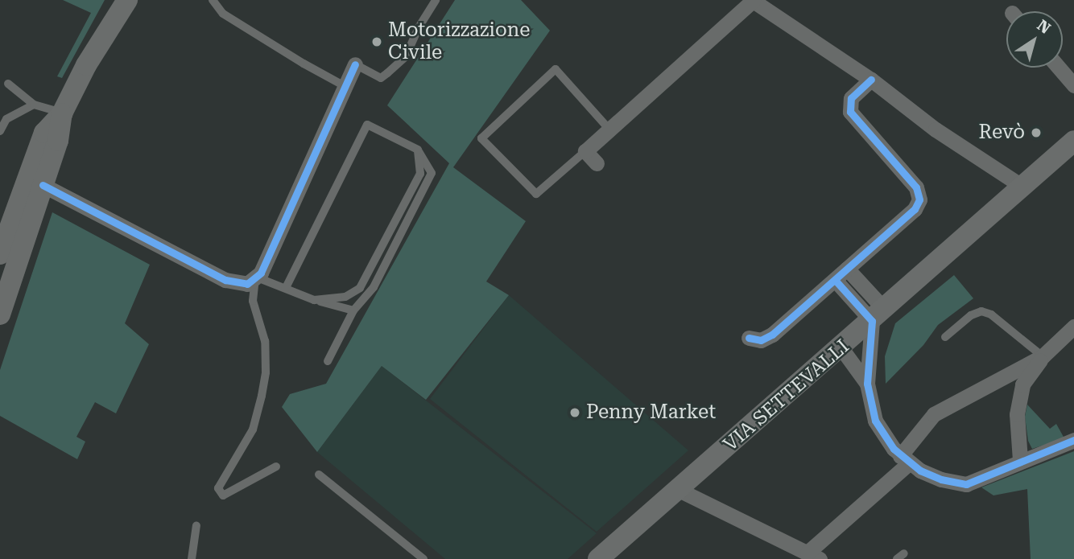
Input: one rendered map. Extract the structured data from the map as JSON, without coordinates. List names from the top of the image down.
{
  "streets": {
    "main road": ["VIA SETTEVALLI"]
  },
  "places": ["Motorizzazione Civile", "Revò", "Penny Market"],
  "north": "top right"
}
